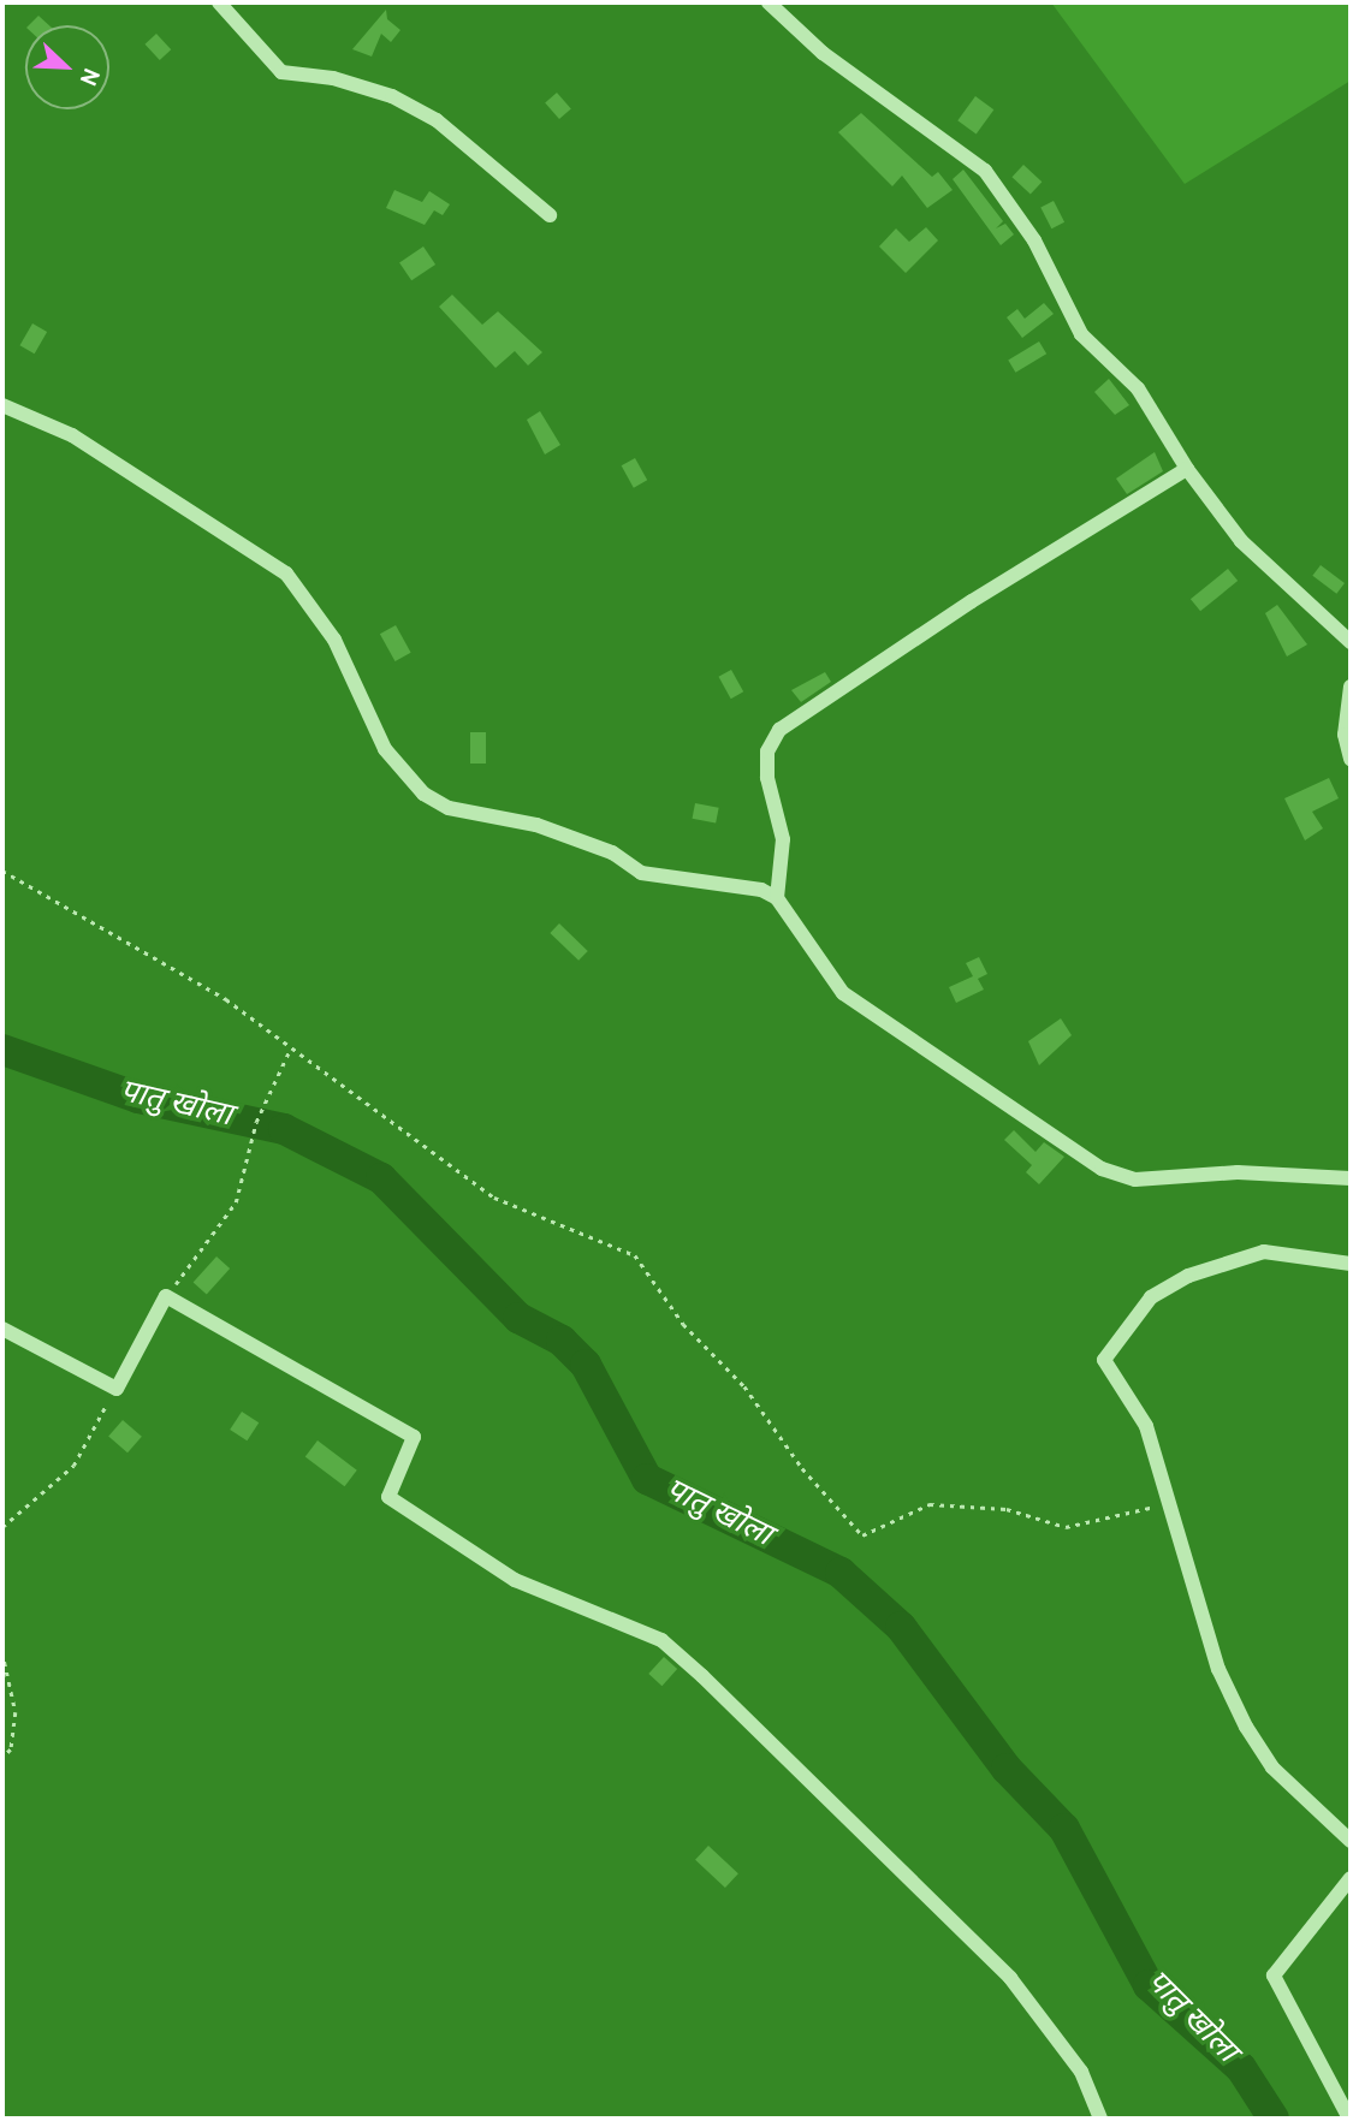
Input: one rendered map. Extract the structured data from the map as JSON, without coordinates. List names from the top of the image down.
{
  "water": ["पातु खोला"],
  "north": "bottom right"
}
